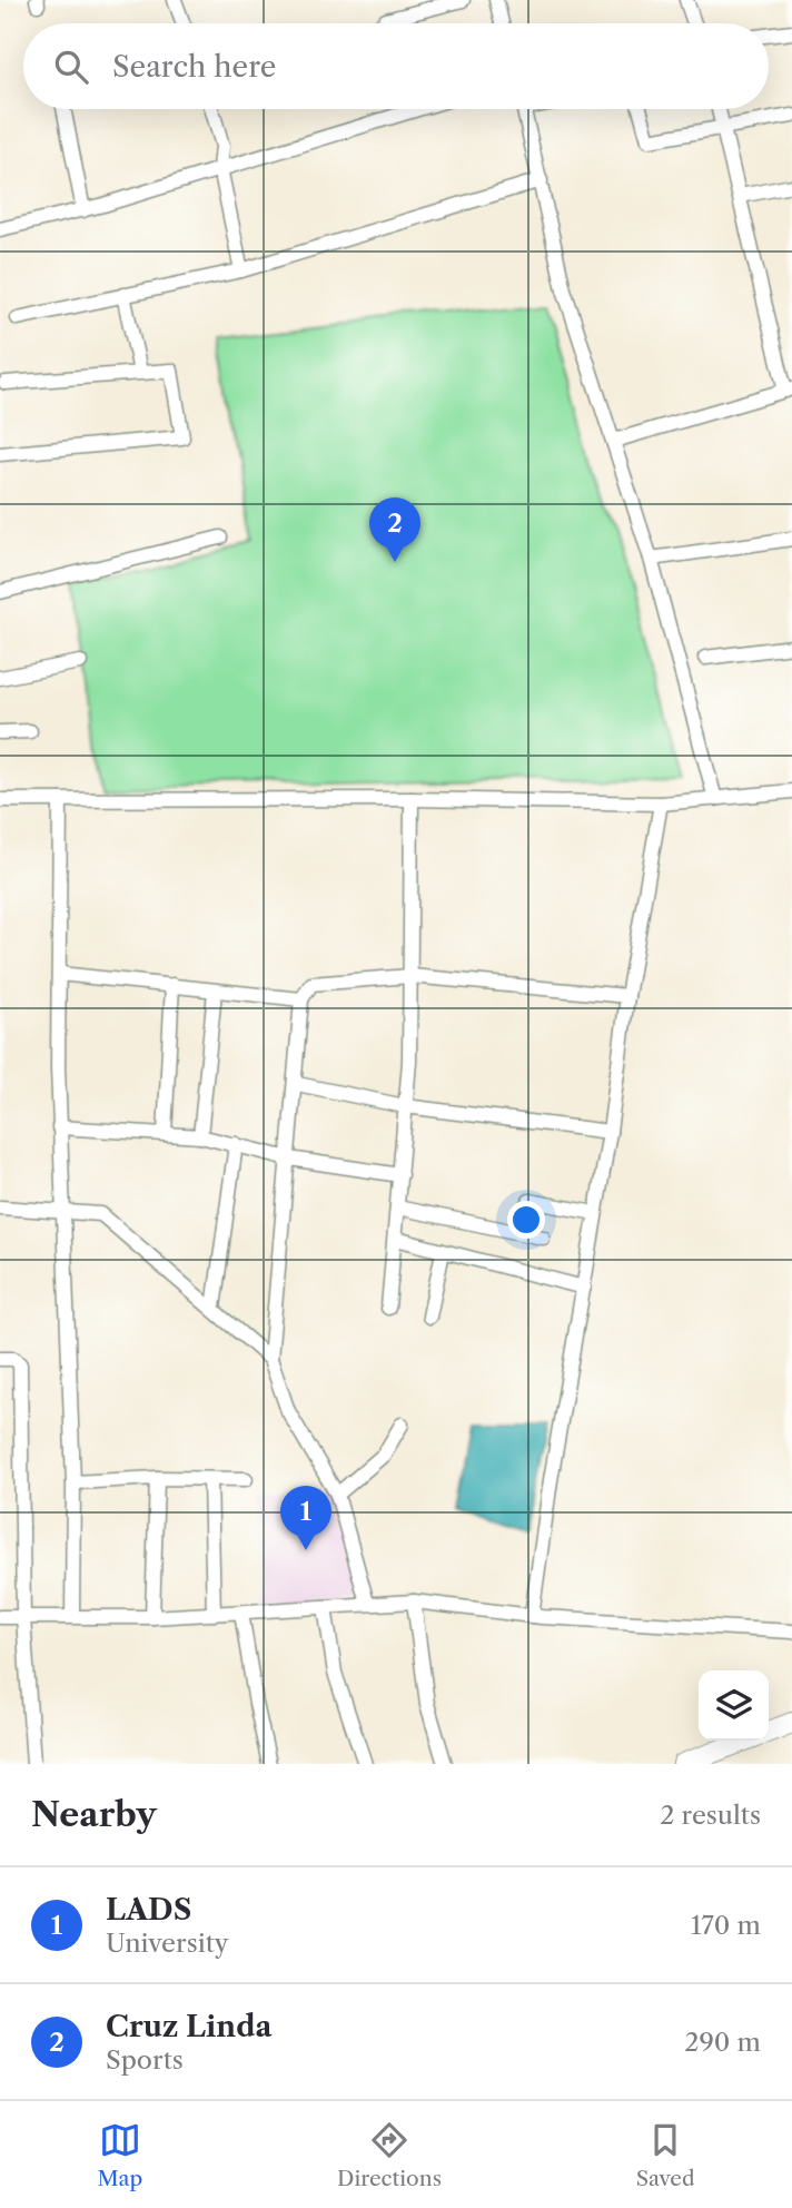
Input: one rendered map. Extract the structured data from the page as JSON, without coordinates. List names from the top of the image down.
{
  "page": {
    "search": "Search here",
    "pins": ["2", "1"],
    "heading": ["Nearby", "2 results"],
    "list": [
      {
        "mark": "1",
        "name": "LADS",
        "note": "University",
        "value": "170 m"
      },
      {
        "mark": "2",
        "name": "Cruz Linda",
        "note": "Sports",
        "value": "290 m"
      }
    ],
    "nav": ["Map", "Directions", "Saved"]
  }
}
